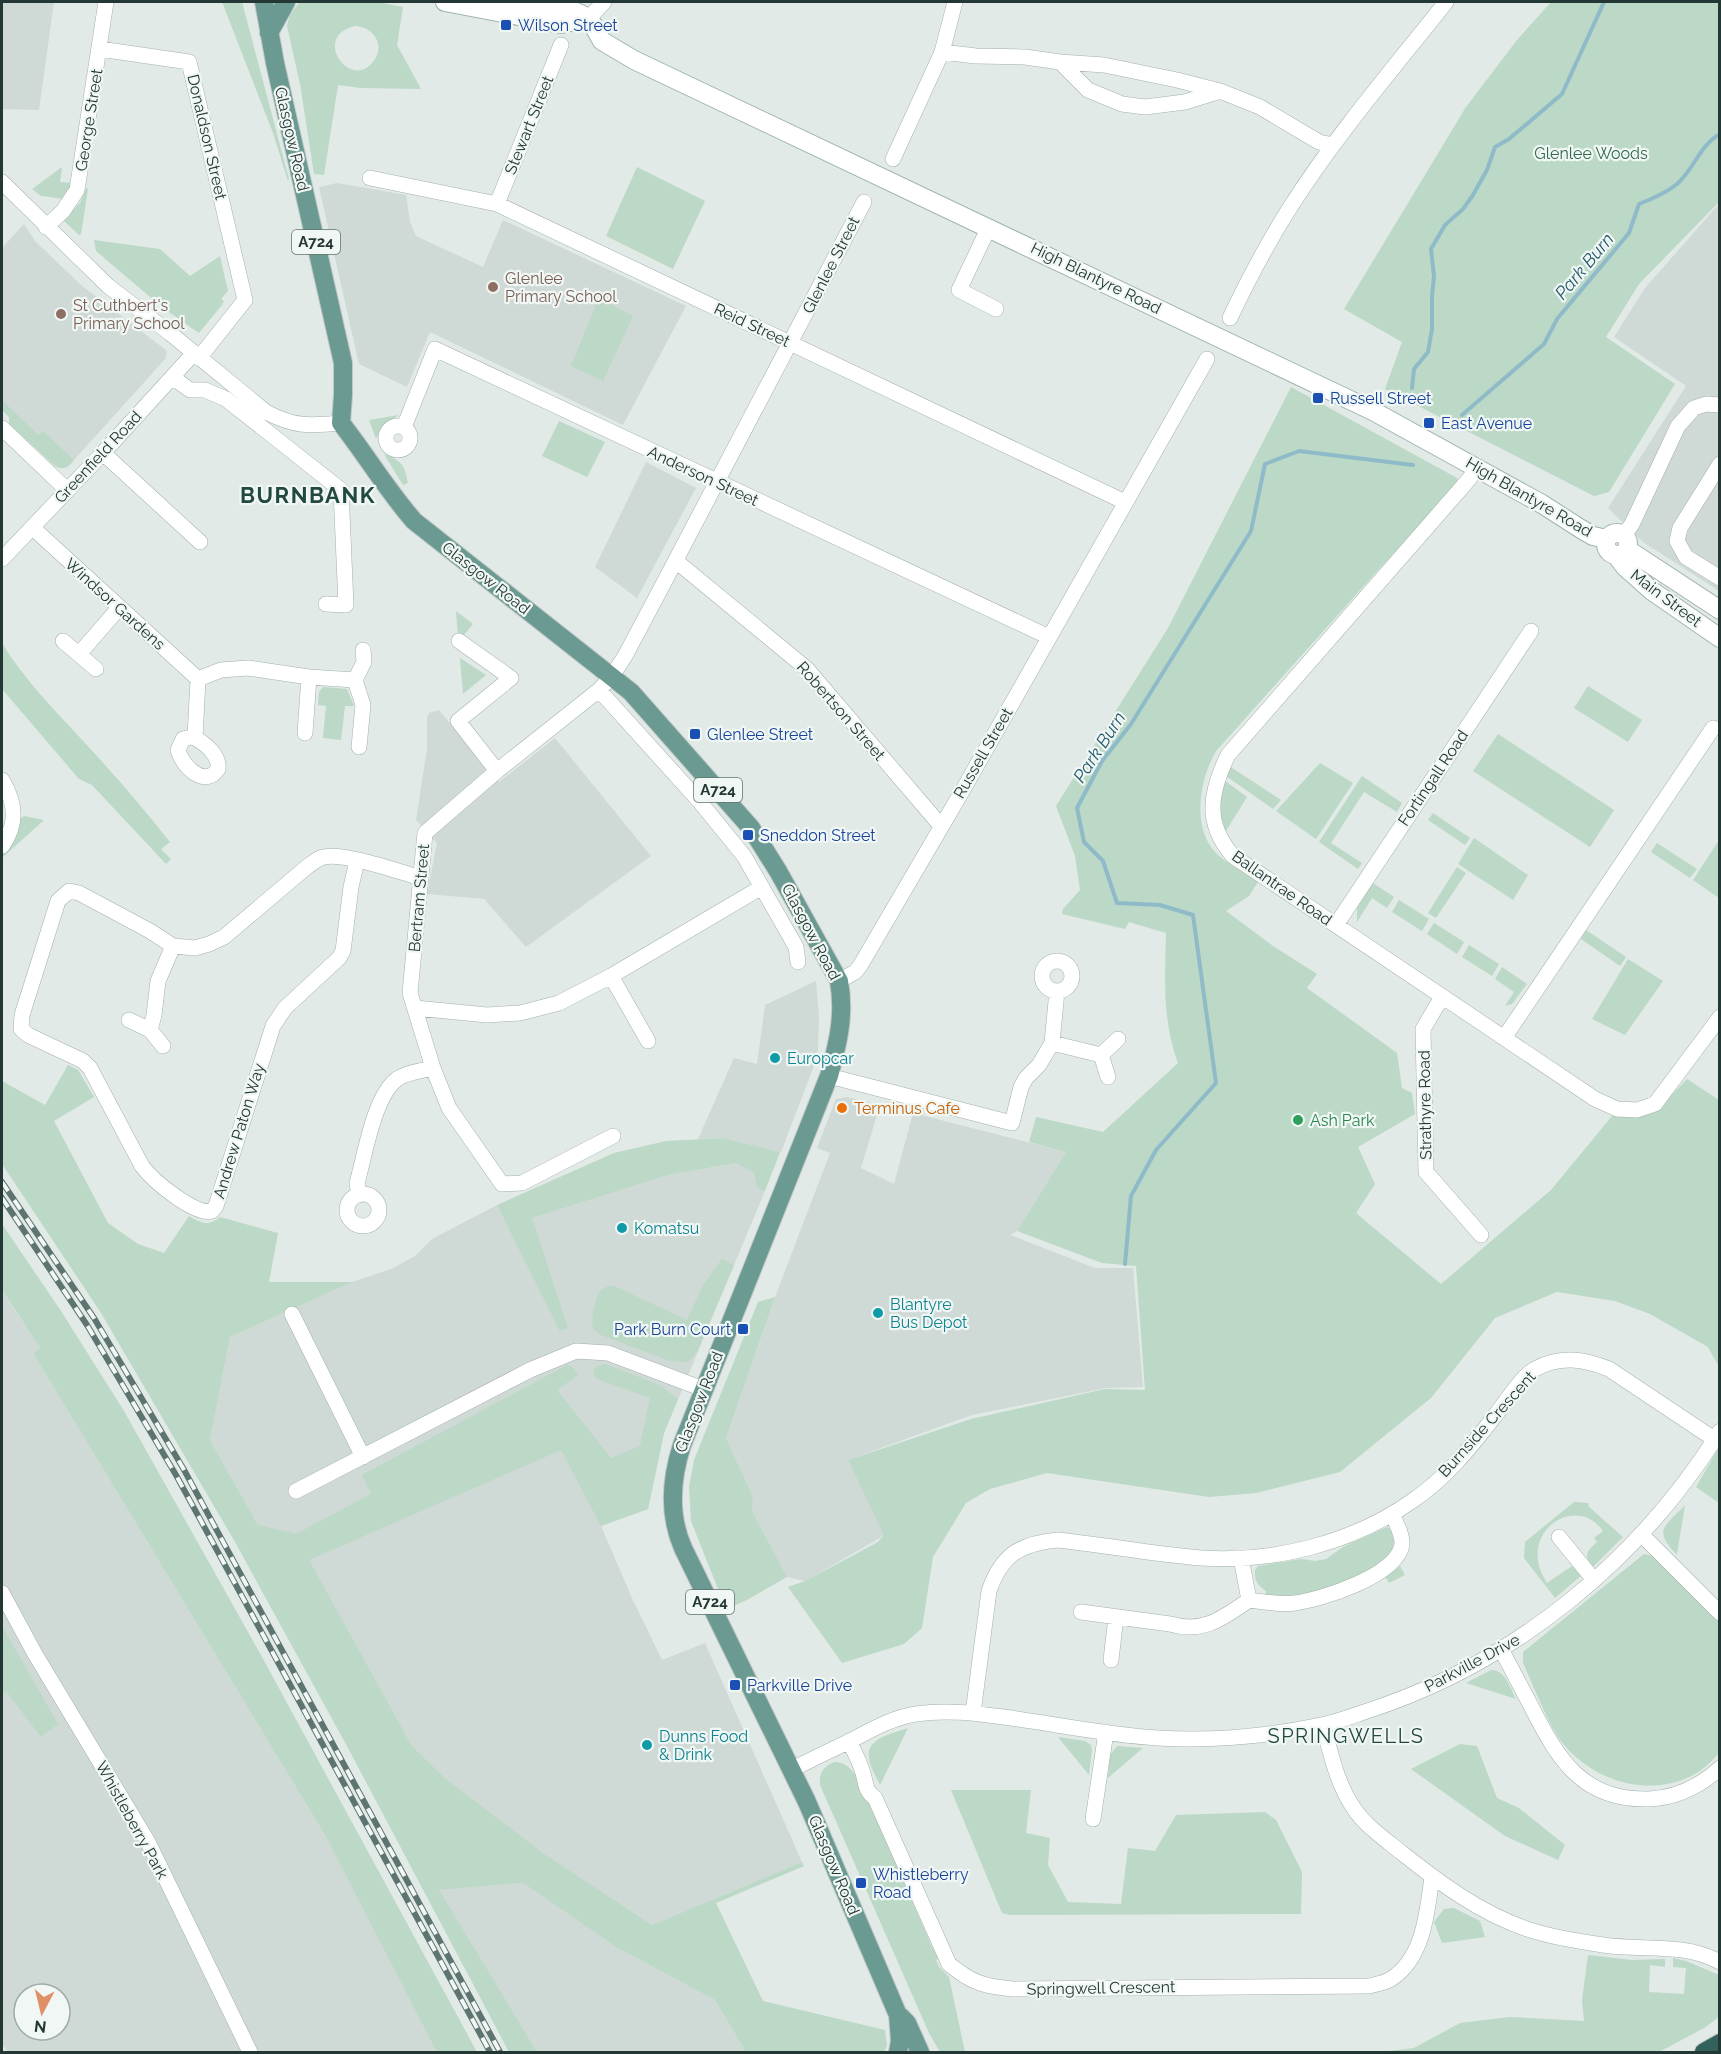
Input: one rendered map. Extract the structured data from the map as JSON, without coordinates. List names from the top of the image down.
{
  "streets": {
    "main road": [
      "Glasgow Road",
      "A724",
      "High Blantyre Road",
      "Main Street"
    ],
    "street": [
      "George Street",
      "Stewart Street",
      "Donaldson Street",
      "Glenlee Street",
      "Reid Street",
      "Greenfield Road",
      "Anderson Street",
      "Windsor Gardens",
      "Robertson Street",
      "Russell Street",
      "Fortingall Road",
      "Ballantrae Road",
      "Bertram Street",
      "Strathyre Road",
      "Andrew Paton Way",
      "Burnside Crescent",
      "Parkville Drive",
      "Whistleberry Park",
      "Springwell Crescent"
    ]
  },
  "crossings": [
    ["George Street", "Donaldson Street"],
    ["Stewart Street", "Reid Street"],
    ["Donaldson Street", "Greenfield Road"],
    ["Glasgow Road", "A724"],
    ["Glasgow Road", "Glenlee Street"],
    ["Glasgow Road", "Russell Street"],
    ["Glasgow Road", "Bertram Street"],
    ["Glasgow Road", "Parkville Drive"],
    ["Glenlee Street", "Reid Street"],
    ["Glenlee Street", "Anderson Street"],
    ["Glenlee Street", "Robertson Street"],
    ["Glenlee Street", "Bertram Street"],
    ["High Blantyre Road", "Main Street"],
    ["High Blantyre Road", "Ballantrae Road"],
    ["Reid Street", "Russell Street"],
    ["Greenfield Road", "Windsor Gardens"],
    ["Anderson Street", "Russell Street"],
    ["Robertson Street", "Russell Street"],
    ["Fortingall Road", "Ballantrae Road"],
    ["Ballantrae Road", "Strathyre Road"],
    ["Burnside Crescent", "Parkville Drive"],
    ["Parkville Drive", "Springwell Crescent"]
  ],
  "districts": ["BURNBANK", "SPRINGWELLS"],
  "water": ["Park Burn"],
  "parks": ["Glenlee Woods"],
  "places": {
    "transit": [
      "Wilson Street",
      "Russell Street",
      "East Avenue",
      "Glenlee Street",
      "Sneddon Street",
      "Park Burn Court",
      "Parkville Drive",
      "Whistleberry Road"
    ],
    "other": [
      "Glenlee Primary School",
      "St Cuthbert's Primary School",
      "Europcar",
      "Terminus Cafe",
      "Ash Park",
      "Komatsu",
      "Blantyre Bus Depot",
      "Dunns Food & Drink"
    ]
  },
  "north": "bottom"
}
